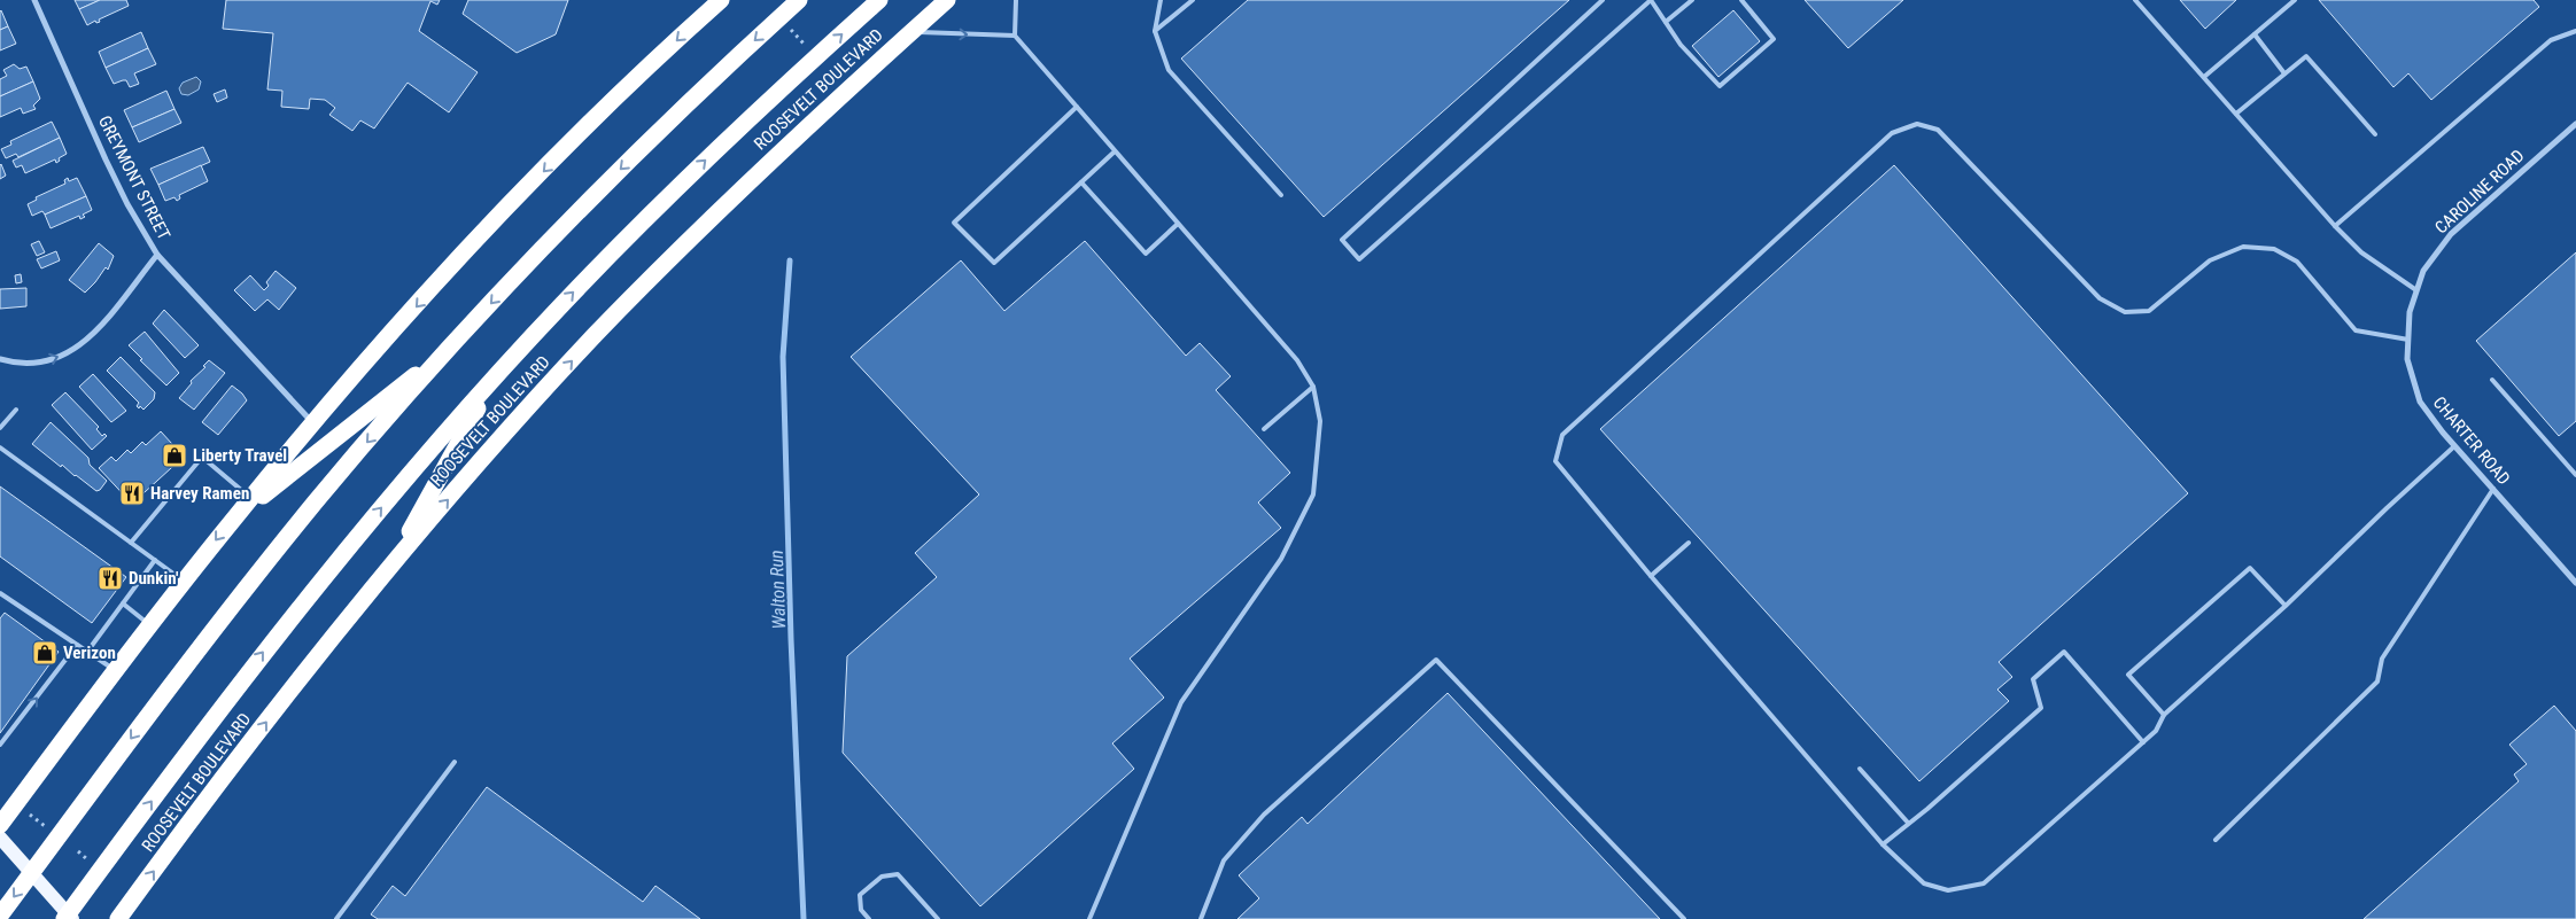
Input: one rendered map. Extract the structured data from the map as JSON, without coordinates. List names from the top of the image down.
{
  "streets": {
    "highway": ["ROOSEVELT BOULEVARD"],
    "street": ["GREYMONT STREET", "CAROLINE ROAD", "CHARTER ROAD"]
  },
  "crossings": [
    ["CAROLINE ROAD", "CHARTER ROAD"]
  ],
  "water": ["Walton Run"],
  "places": {
    "shop": ["Liberty Travel", "Verizon"],
    "restaurant": ["Harvey Ramen", "Dunkin'"]
  }
}
